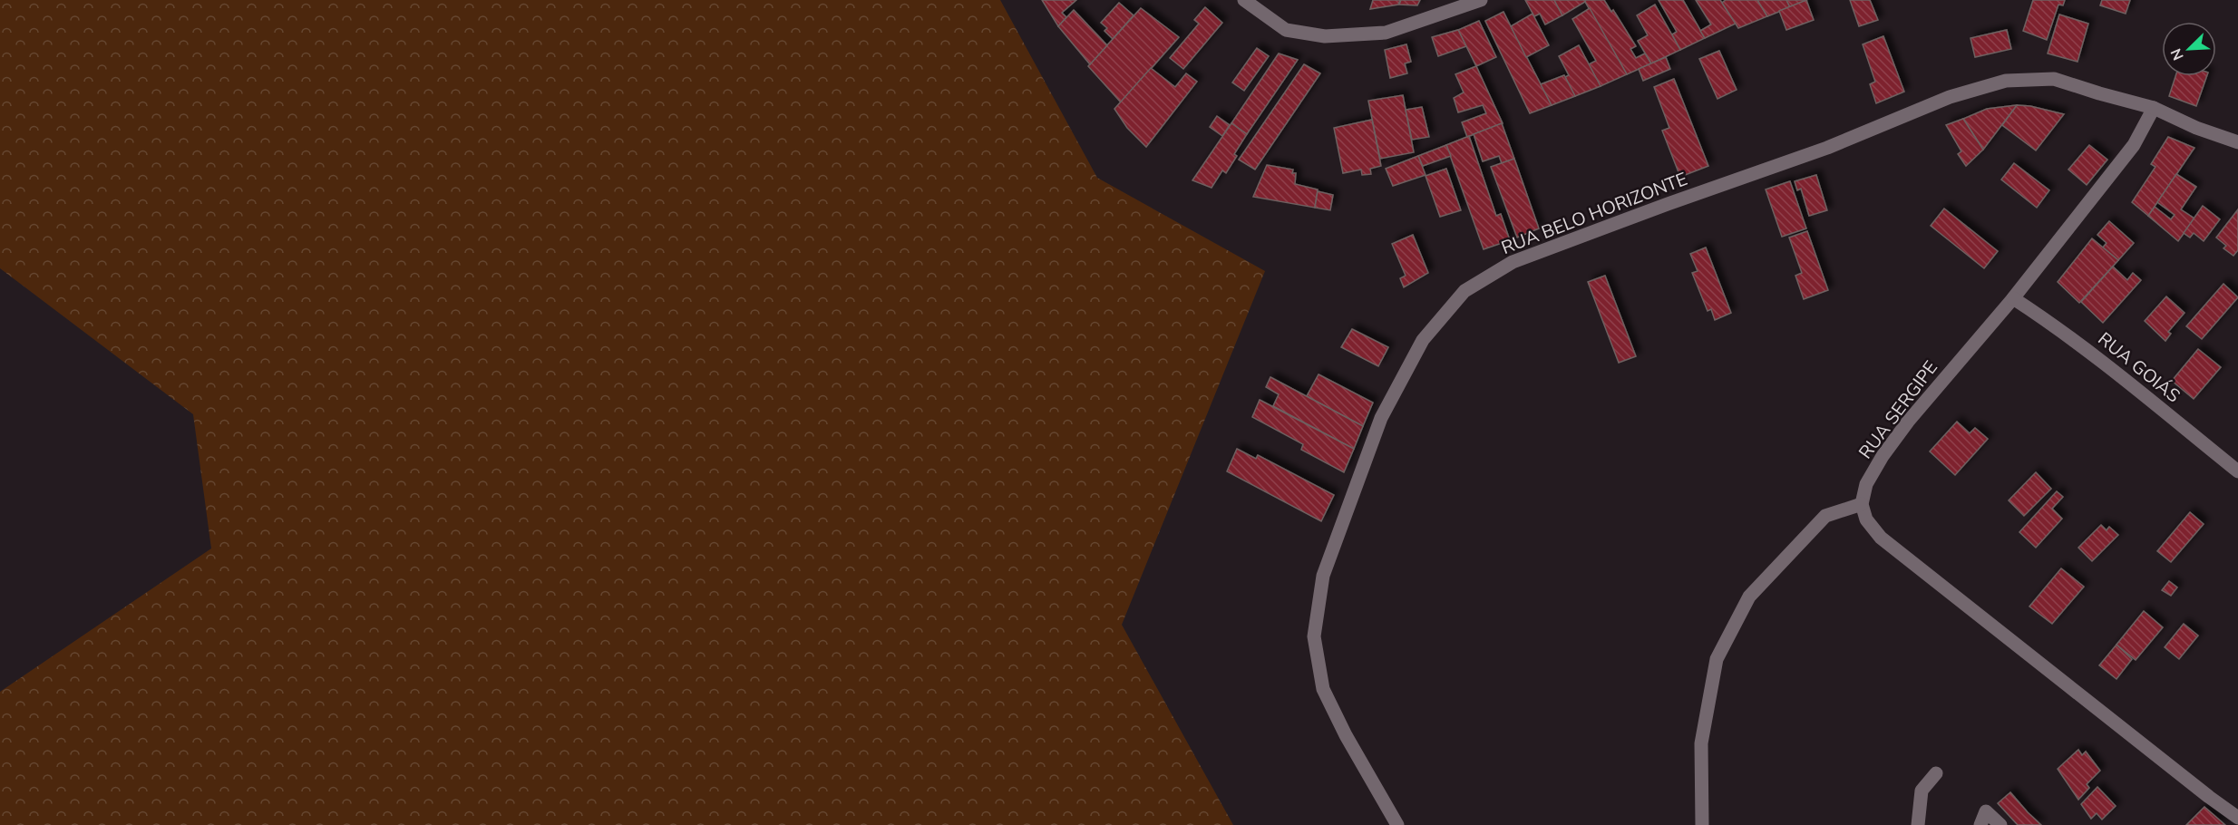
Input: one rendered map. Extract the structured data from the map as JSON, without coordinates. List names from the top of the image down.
{
  "streets": {
    "street": ["RUA BELO HORIZONTE", "RUA GOIÁS", "RUA SERGIPE"]
  },
  "crossings": [
    ["RUA BELO HORIZONTE", "RUA SERGIPE"],
    ["RUA GOIÁS", "RUA SERGIPE"]
  ],
  "north": "bottom left"
}
